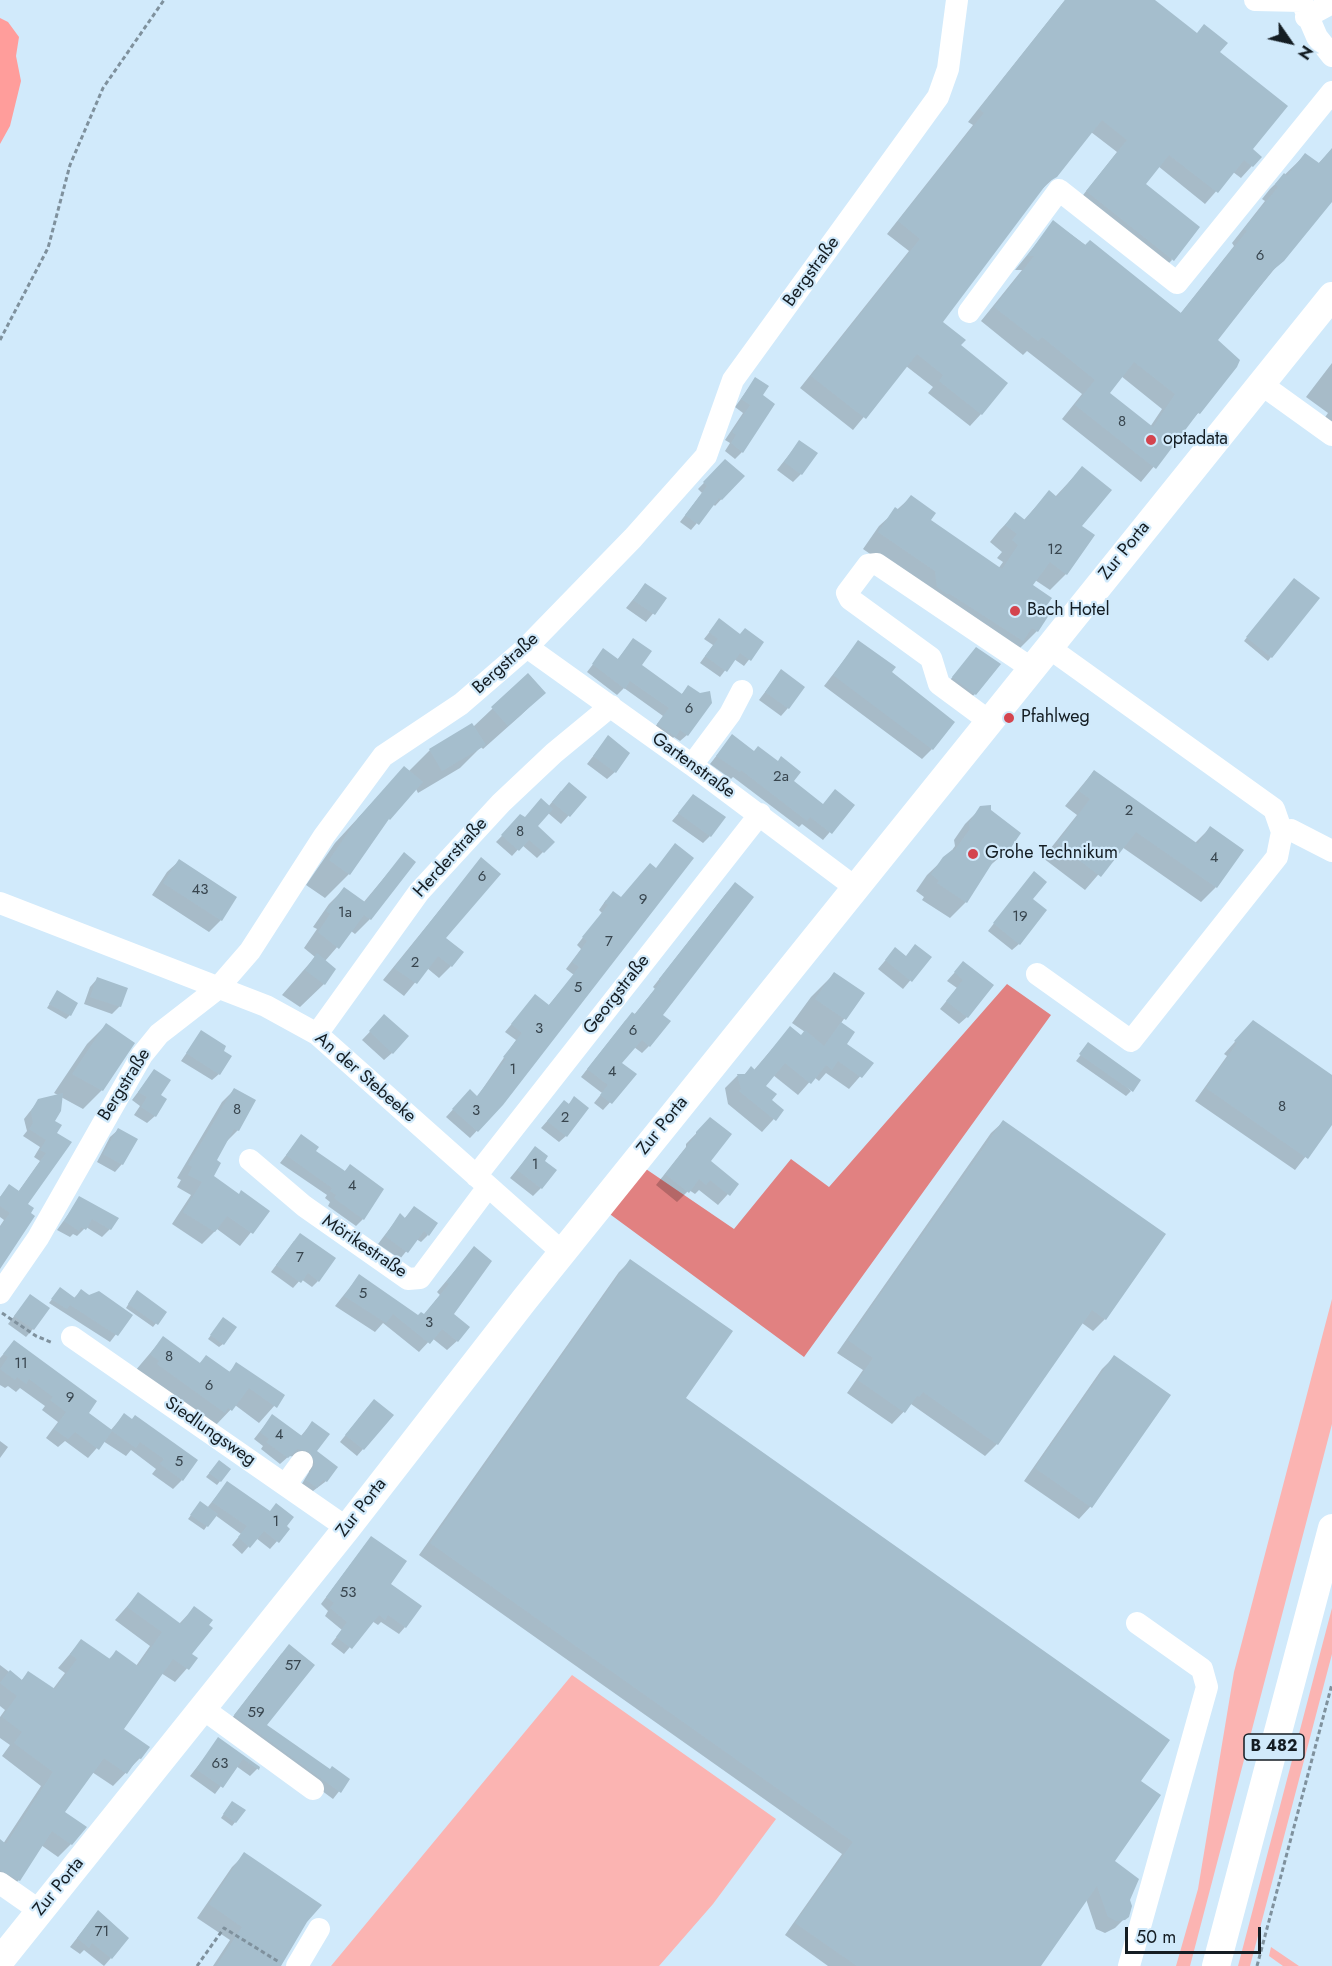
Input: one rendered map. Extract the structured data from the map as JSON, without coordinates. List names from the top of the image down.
{
  "streets": {
    "main road": ["Zur Porta", "B 482"],
    "street": [
      "Bergstraße",
      "Gartenstraße",
      "Herderstraße",
      "Georgstraße",
      "An der Stebeeke",
      "Mörikestraße",
      "Siedlungsweg"
    ]
  },
  "crossings": [
    ["Bergstraße", "Gartenstraße"],
    ["Bergstraße", "An der Stebeeke"],
    ["Zur Porta", "Gartenstraße"],
    ["Zur Porta", "An der Stebeeke"],
    ["Zur Porta", "Siedlungsweg"],
    ["Gartenstraße", "Herderstraße"],
    ["Gartenstraße", "Georgstraße"],
    ["Herderstraße", "An der Stebeeke"],
    ["Georgstraße", "An der Stebeeke"],
    ["Georgstraße", "Mörikestraße"],
    ["An der Stebeeke", "Mörikestraße"]
  ],
  "places": [
    "optadata",
    "Bach Hotel",
    "Pfahlweg",
    "Grohe Technikum"
  ],
  "house_numbers": [
    "6",
    "8",
    "12",
    "6",
    "2a",
    "2",
    "8",
    "4",
    "6",
    "43",
    "9",
    "1a",
    "19",
    "7",
    "2",
    "5",
    "3",
    "6",
    "1",
    "4",
    "8",
    "8",
    "3",
    "2",
    "1",
    "4",
    "7",
    "5",
    "3",
    "8",
    "11",
    "6",
    "9",
    "4",
    "5",
    "1",
    "53",
    "57",
    "59",
    "63",
    "71"
  ],
  "scale_bar": "50 m",
  "north": "bottom right"
}
